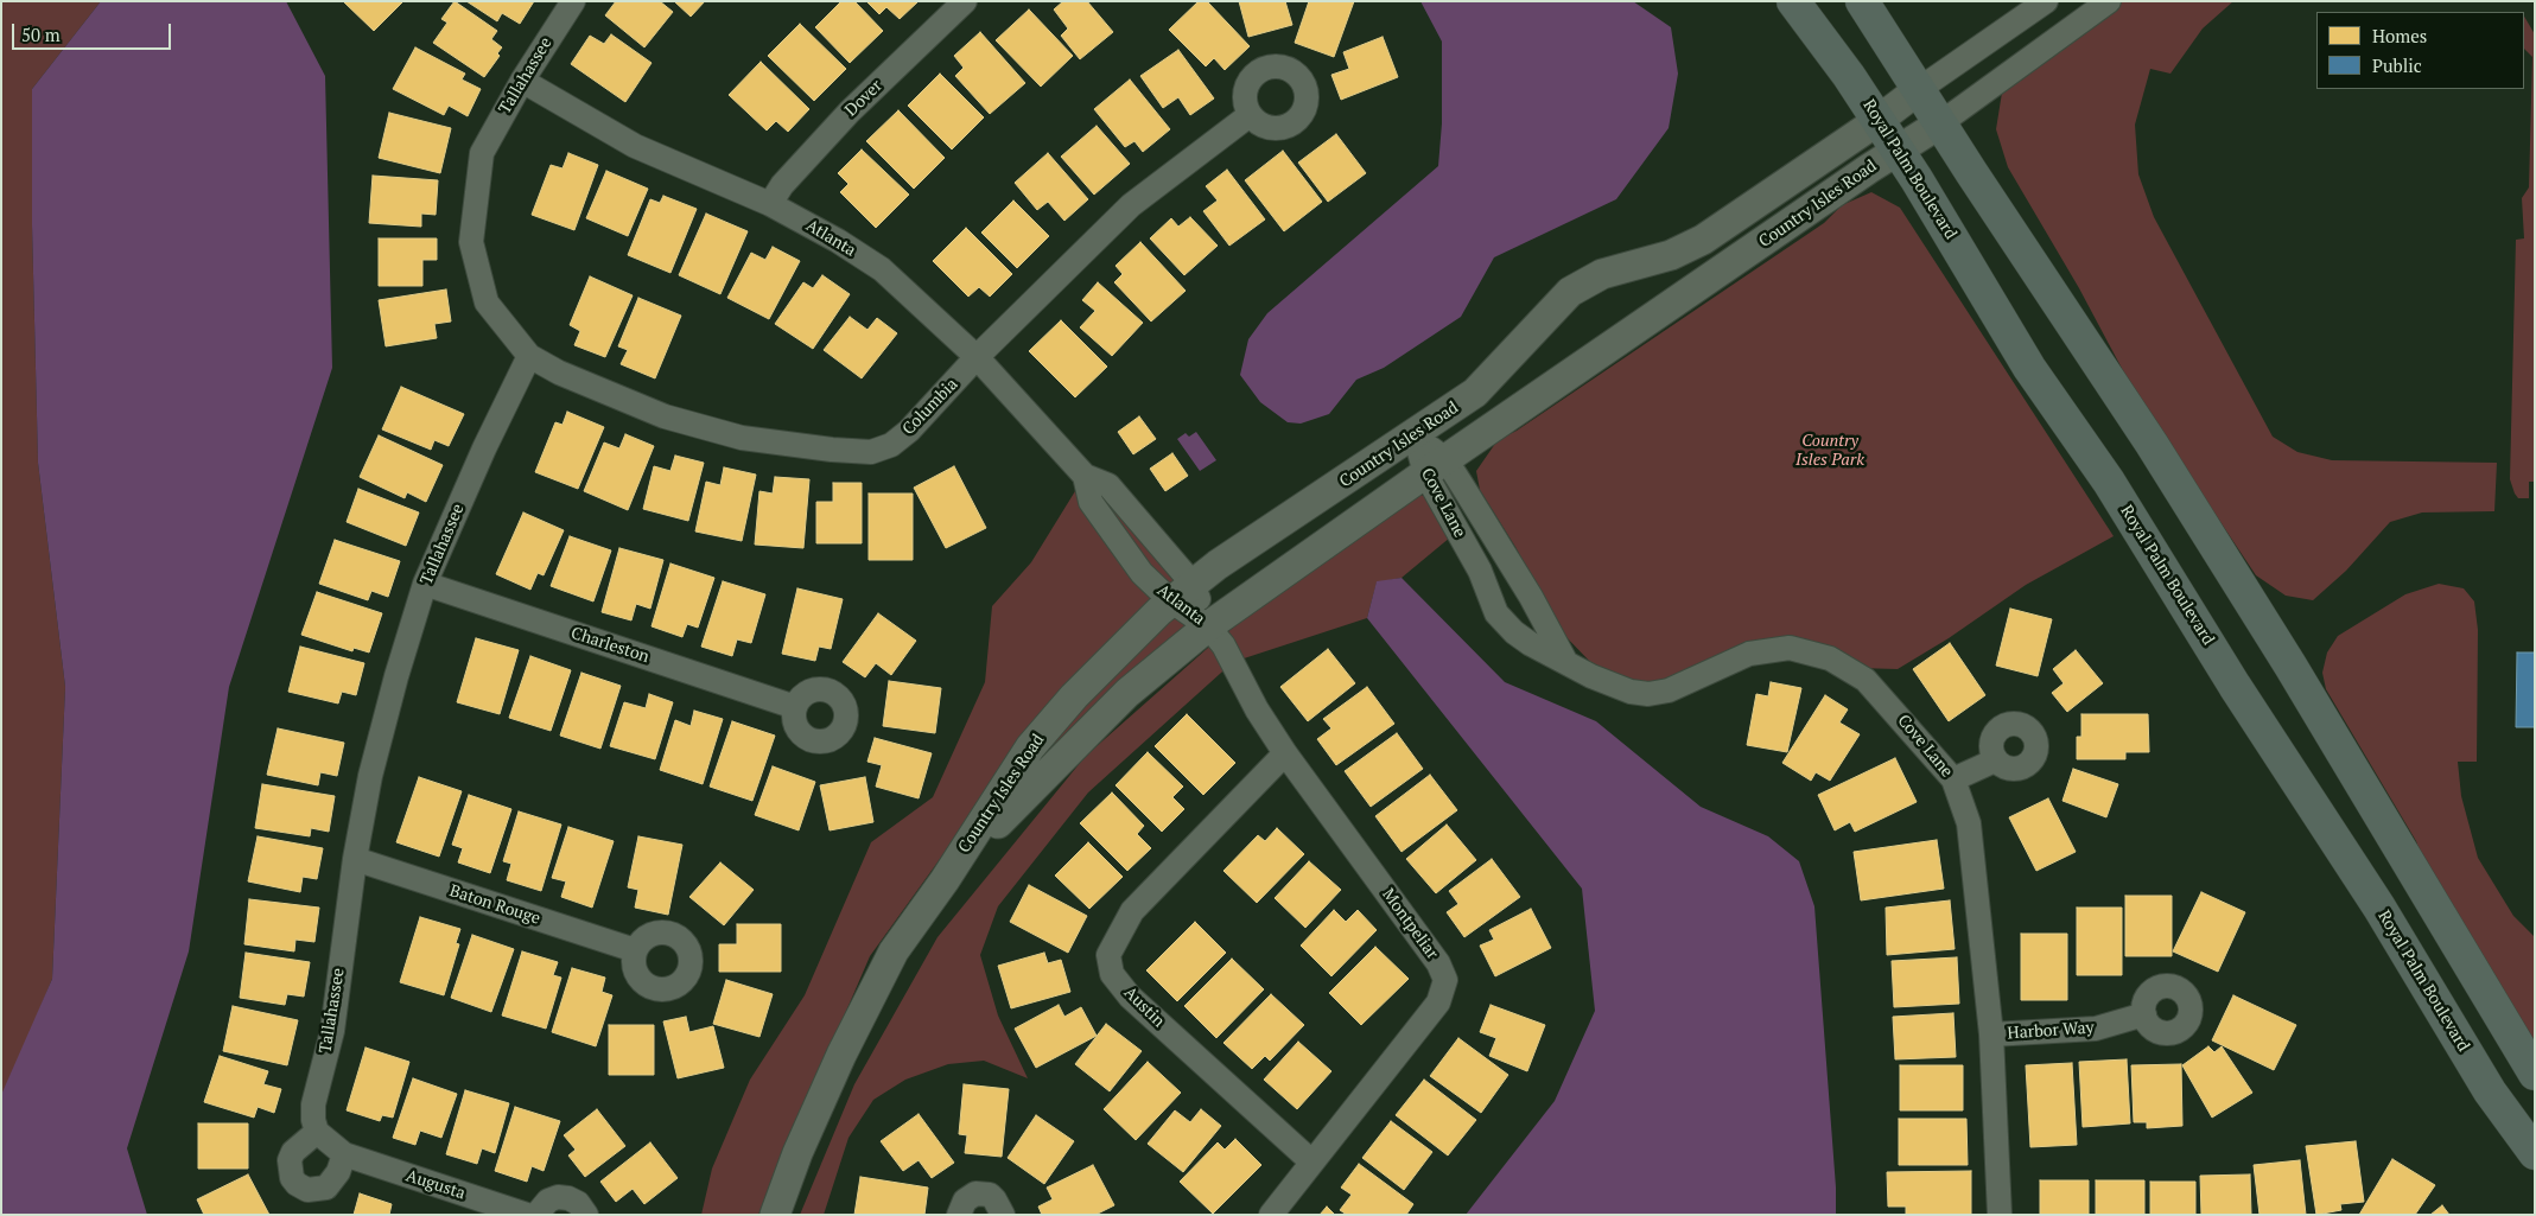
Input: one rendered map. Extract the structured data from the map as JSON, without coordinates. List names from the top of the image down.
{
  "streets": {
    "main road": ["Royal Palm Boulevard"],
    "street": [
      "Tallahassee",
      "Dover",
      "Country Isles Road",
      "Atlanta",
      "Columbia",
      "Cove Lane",
      "Charleston",
      "Baton Rouge",
      "Montpeliar",
      "Austin",
      "Harbor Way",
      "Augusta"
    ]
  },
  "crossings": [
    ["Tallahassee", "Atlanta"],
    ["Tallahassee", "Columbia"],
    ["Tallahassee", "Charleston"],
    ["Tallahassee", "Baton Rouge"],
    ["Tallahassee", "Augusta"],
    ["Dover", "Atlanta"],
    ["Royal Palm Boulevard", "Country Isles Road"],
    ["Country Isles Road", "Atlanta"],
    ["Country Isles Road", "Cove Lane"],
    ["Country Isles Road", "Montpeliar"],
    ["Atlanta", "Columbia"],
    ["Atlanta", "Montpeliar"],
    ["Cove Lane", "Harbor Way"],
    ["Montpeliar", "Austin"]
  ],
  "parks": ["Country Isles Park"],
  "legend": ["Homes", "Public"],
  "scale_bar": "50 m"
}
